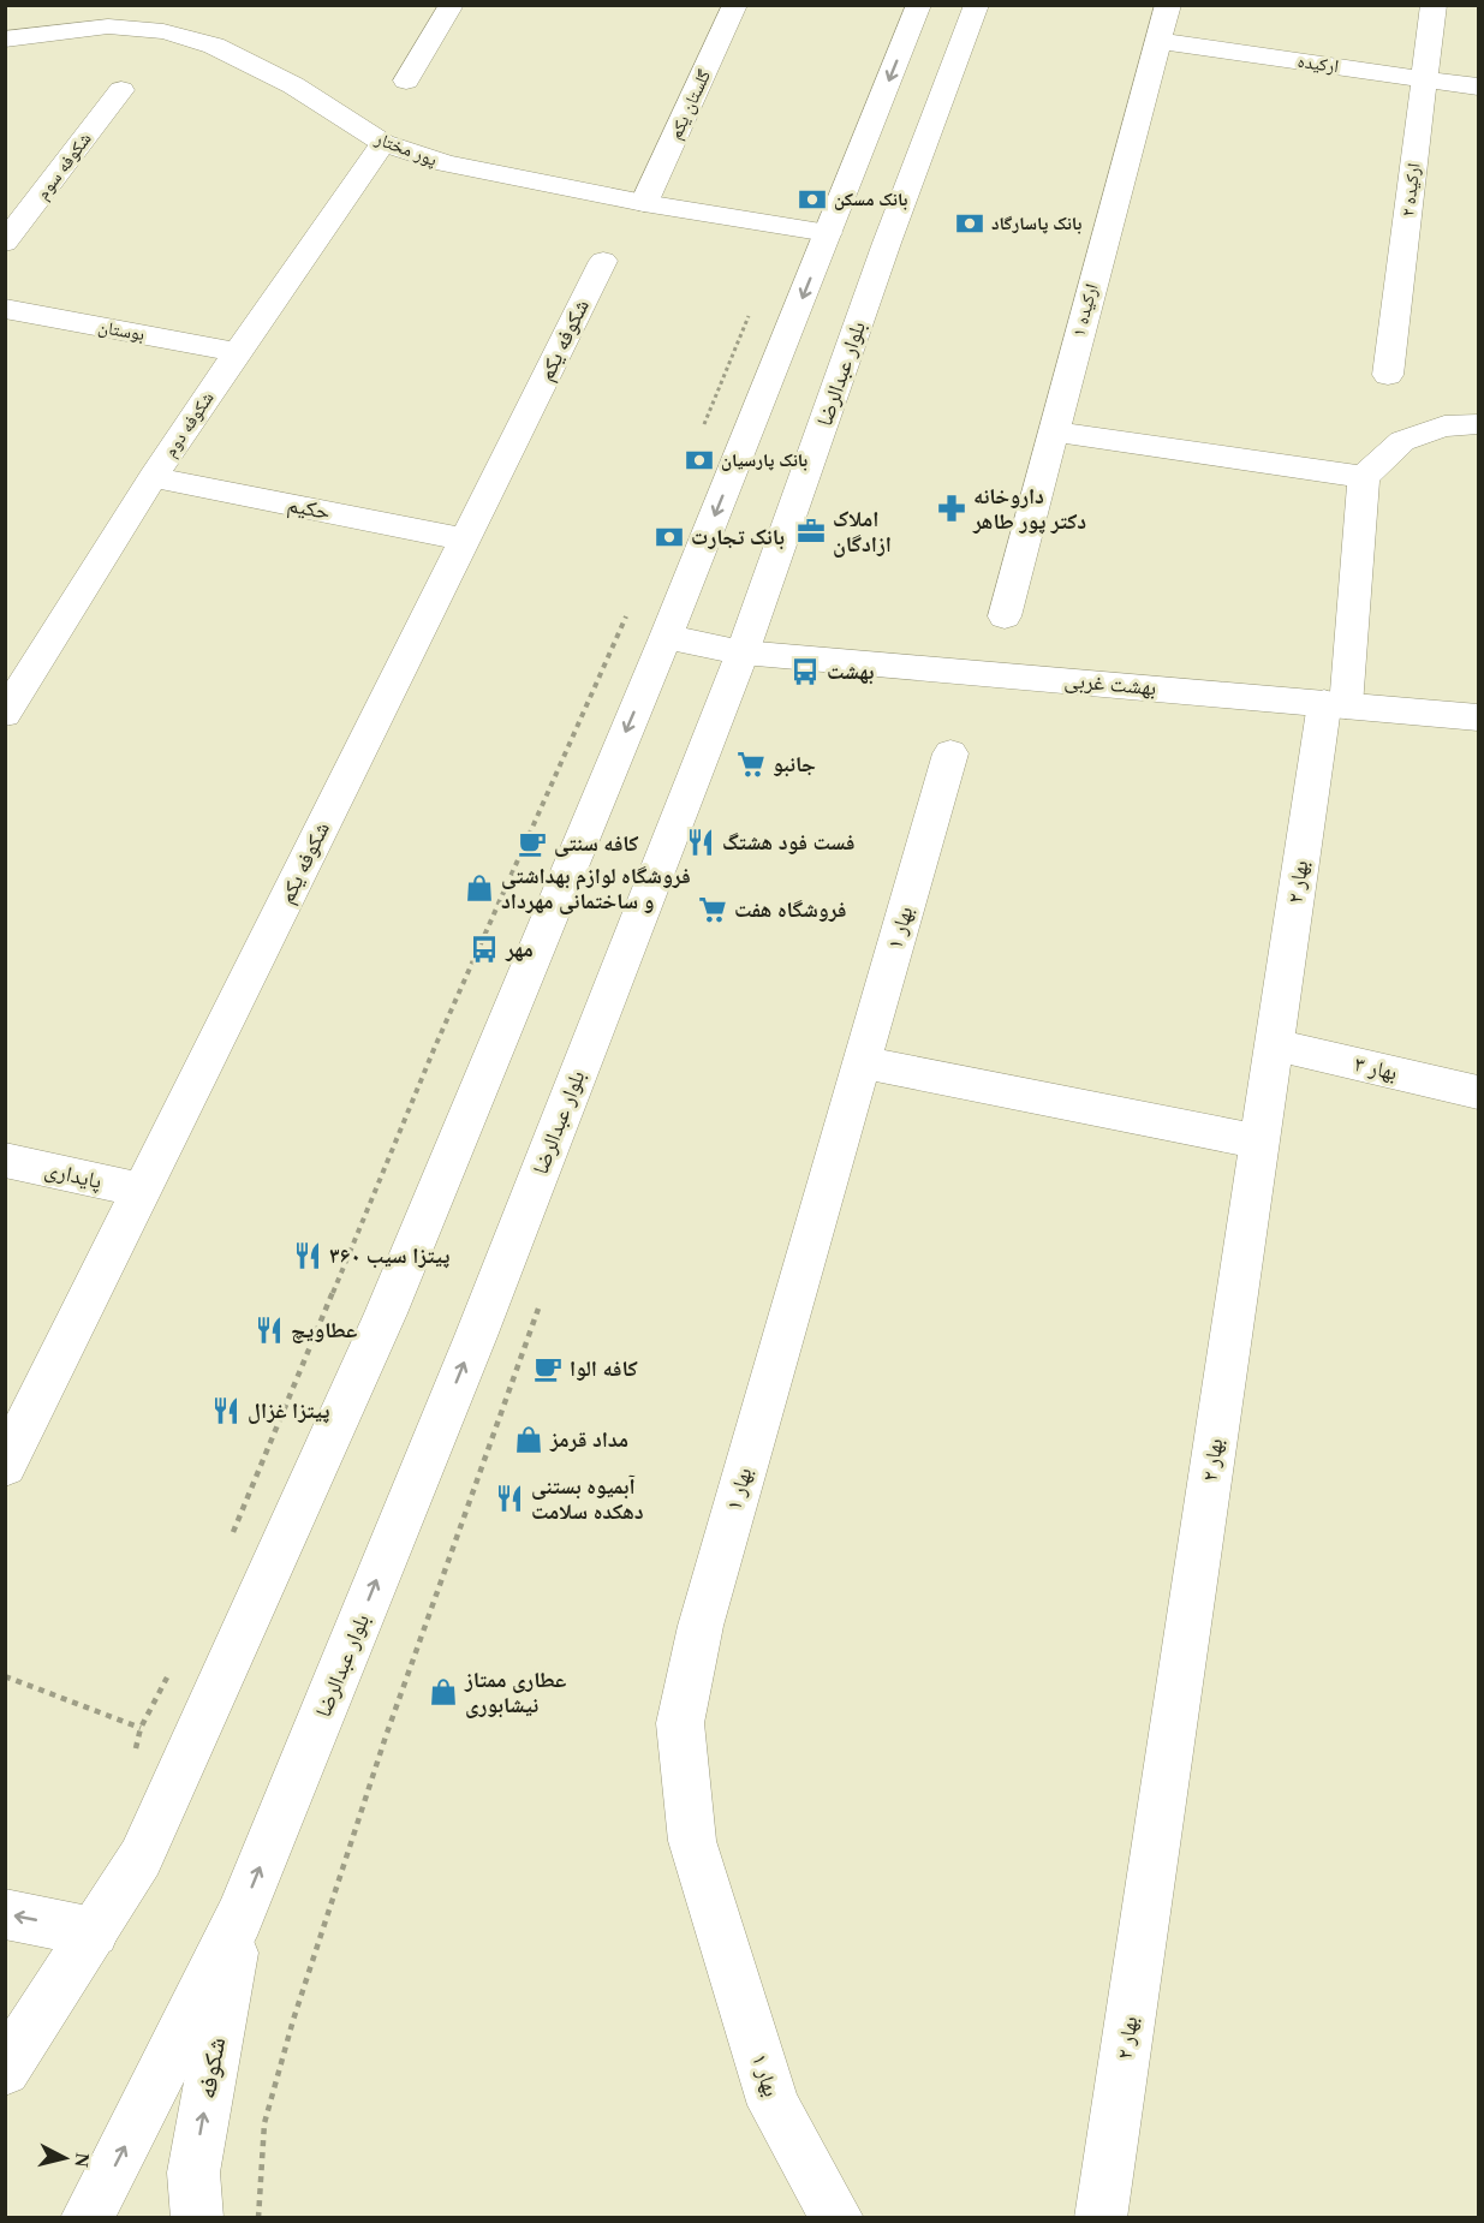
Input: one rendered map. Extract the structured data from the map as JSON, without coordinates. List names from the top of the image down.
{
  "streets": {
    "street": [
      "ارکیده",
      "گلستان یکم",
      "پور مختار",
      "شکوفه سوم",
      "ارکیده ۲",
      "ارکیده ۱",
      "بوستان",
      "شکوفه یکم",
      "بلوار عبدالرضا",
      "شکوفه دوم",
      "حکیم",
      "بهشت غربی",
      "بهار ۲",
      "بهار ۱",
      "بهار ۳",
      "پایداری",
      "شکوفه"
    ]
  },
  "crossings": [
    ["ارکیده", "ارکیده ۲"],
    ["ارکیده", "ارکیده ۱"],
    ["گلستان یکم", "پور مختار"],
    ["پور مختار", "شکوفه دوم"],
    ["بوستان", "شکوفه دوم"],
    ["شکوفه یکم", "حکیم"],
    ["شکوفه یکم", "پایداری"],
    ["بلوار عبدالرضا", "بهشت غربی"],
    ["بلوار عبدالرضا", "شکوفه"],
    ["شکوفه دوم", "حکیم"],
    ["بهشت غربی", "بهار ۲"],
    ["بهار ۲", "بهار ۳"]
  ],
  "places": {
    "bank": [
      "بانک مسکن",
      "بانک پاسارگاد",
      "بانک پارسیان",
      "بانک تجارت"
    ],
    "pharmacy": ["داروخانه دکتر پور طاهر"],
    "office": ["املاک ازادگان"],
    "bus stop": ["بهشت", "مهر"],
    "supermarket": ["جانبو", "فروشگاه هفت"],
    "restaurant": [
      "فست فود هشتگ",
      "پیتزا سیب ٣۶٠",
      "عطاویچ",
      "پیتزا غزال",
      "آبمیوه بستنی دهکده سلامت"
    ],
    "cafe": ["کافه سنتی", "کافه الوا"],
    "shop": ["فروشگاه لوازم بهداشتی و ساختمانی مهرداد", "مداد قرمز", "عطاری ممتاز نیشابوری"]
  },
  "north": "right"
}
